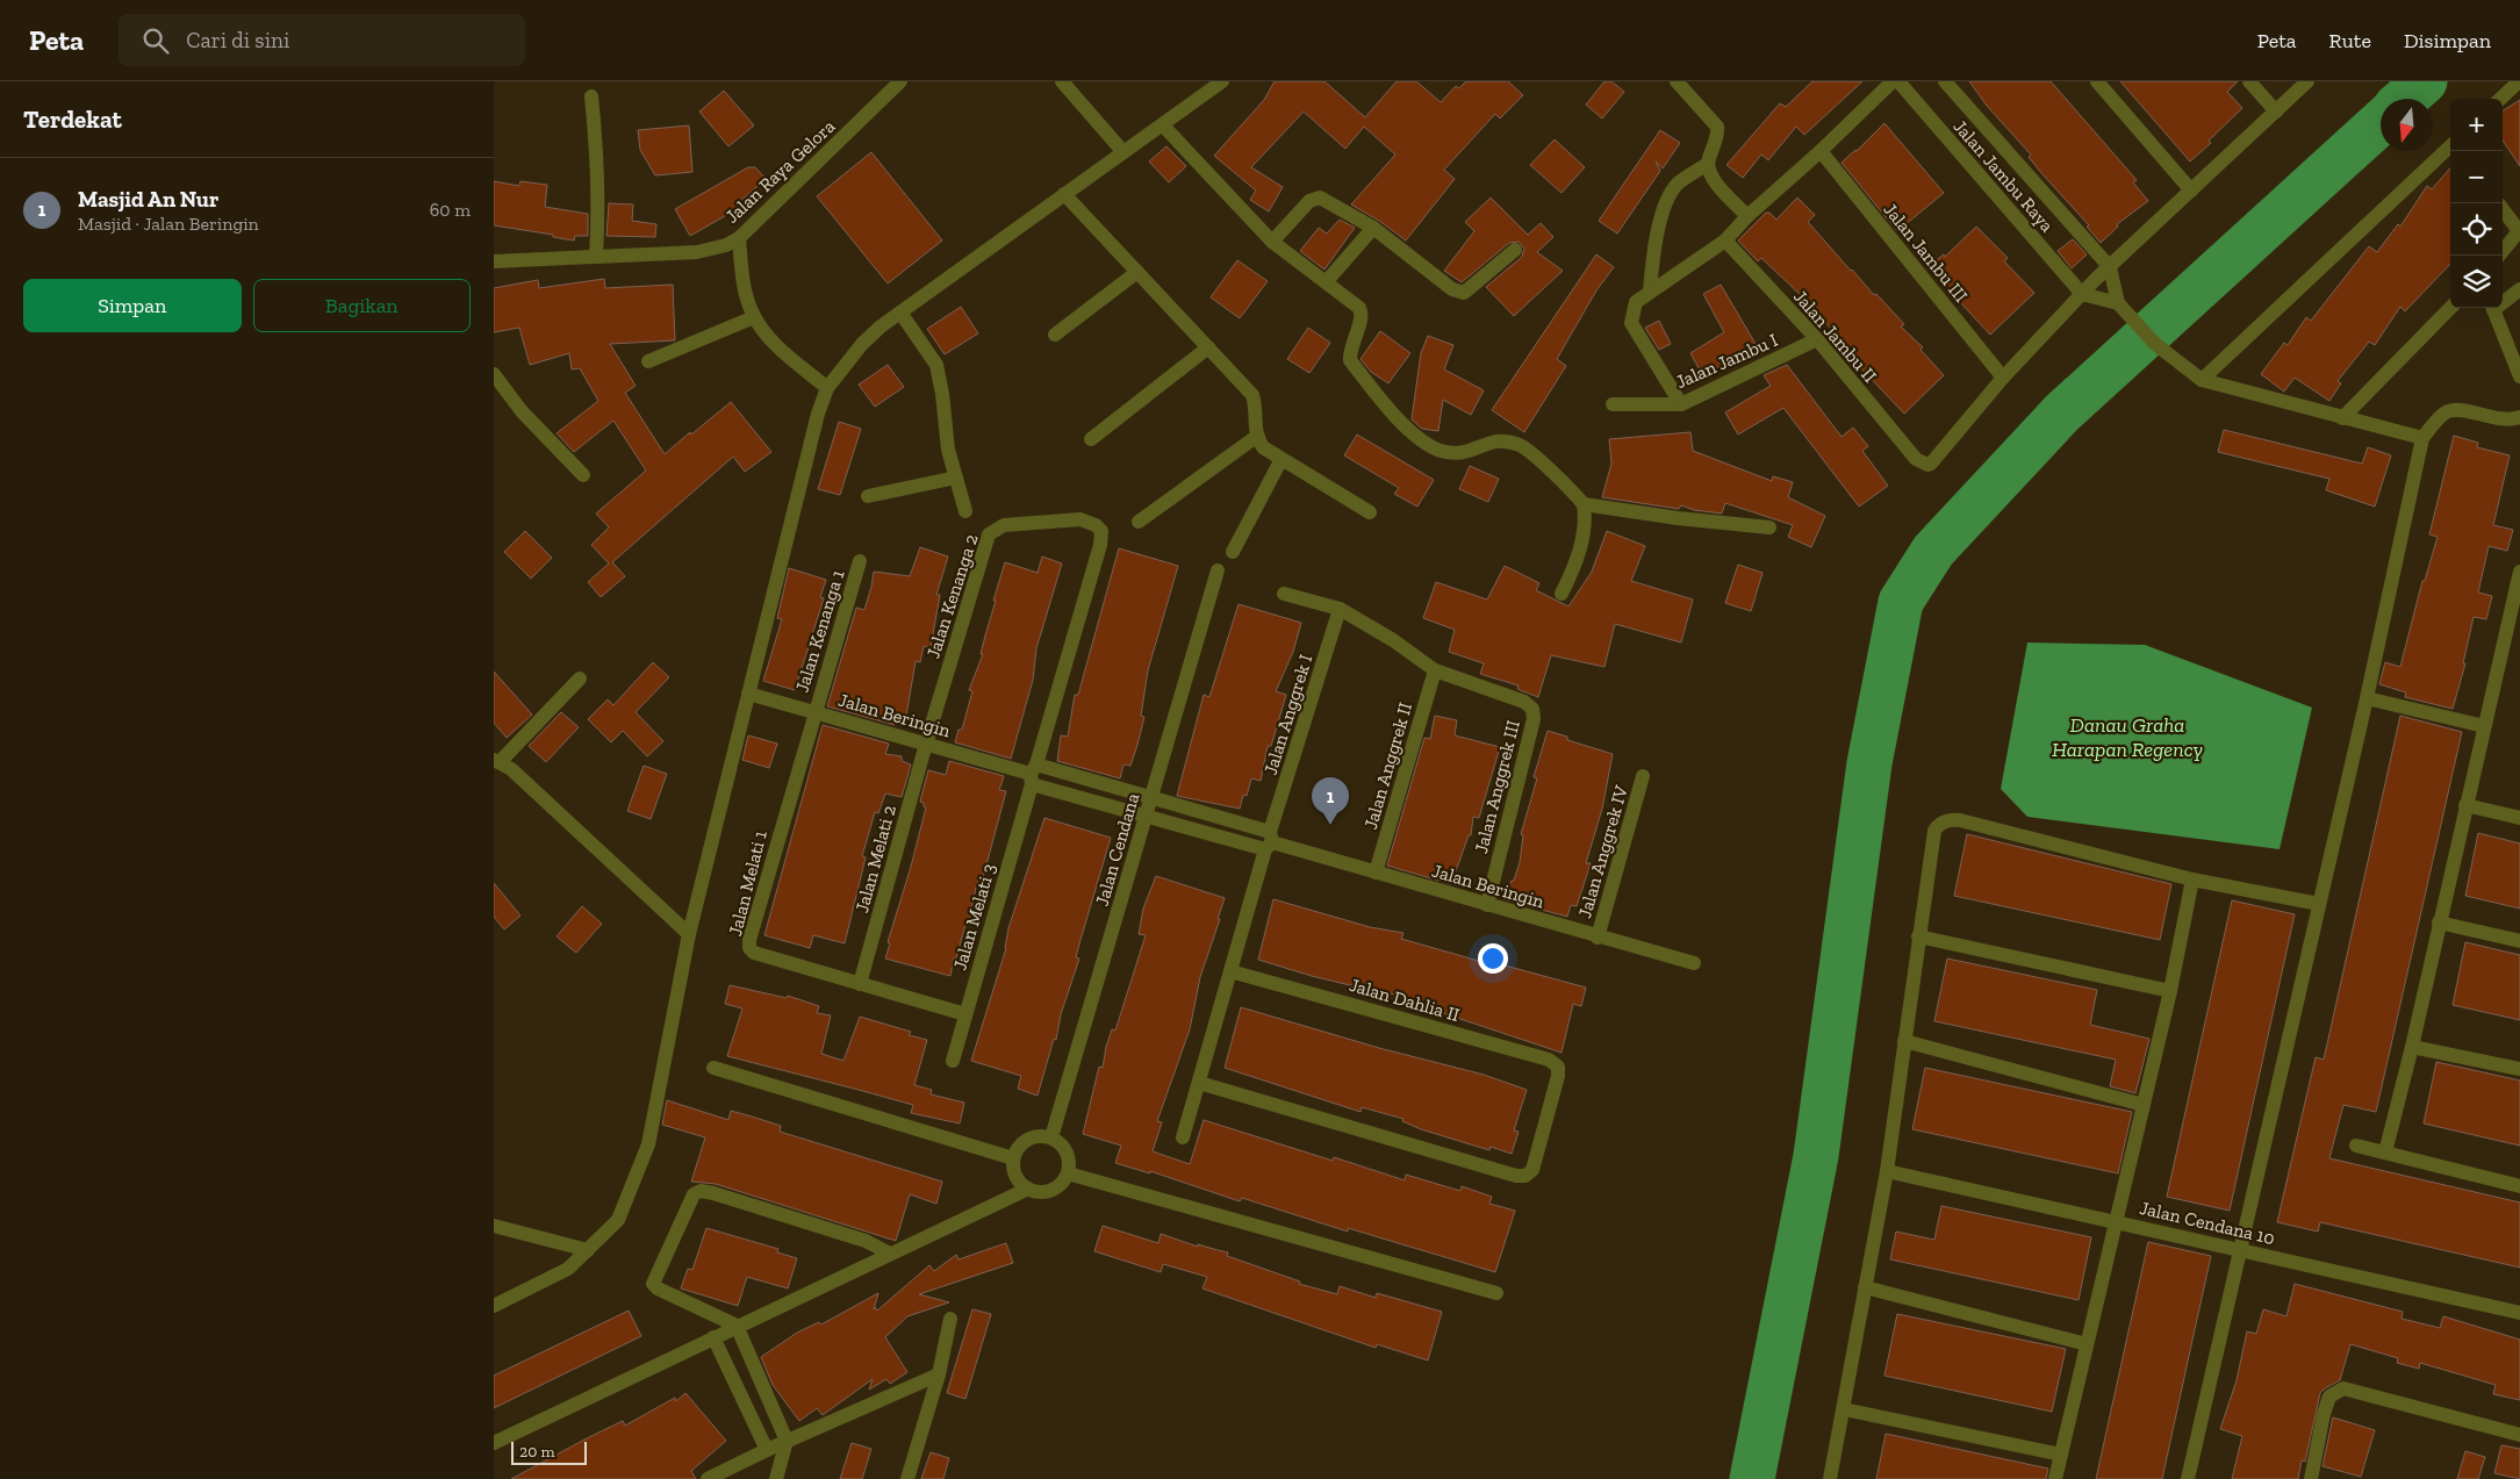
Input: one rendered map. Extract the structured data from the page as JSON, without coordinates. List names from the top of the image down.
{
  "streets": {
    "street": [
      "Jalan Raya Gelora",
      "Jalan Jambu Raya",
      "Jalan Jambu III",
      "Jalan Jambu II",
      "Jalan Jambu I",
      "Jalan Kenanga 2",
      "Jalan Kenanga 1",
      "Jalan Beringin",
      "Jalan Anggrek I",
      "Jalan Anggrek II",
      "Jalan Anggrek III",
      "Jalan Cendana",
      "Jalan Anggrek IV",
      "Jalan Melati 2",
      "Jalan Melati 1",
      "Jalan Melati 3",
      "Jalan Dahlia II",
      "Jalan Cendana 10"
    ]
  },
  "crossings": [
    ["Jalan Jambu III", "Jalan Jambu II"],
    ["Jalan Jambu II", "Jalan Jambu I"],
    ["Jalan Kenanga 2", "Jalan Beringin"],
    ["Jalan Kenanga 2", "Jalan Melati 2"],
    ["Jalan Kenanga 2", "Jalan Melati 3"],
    ["Jalan Kenanga 1", "Jalan Beringin"],
    ["Jalan Kenanga 1", "Jalan Melati 1"],
    ["Jalan Beringin", "Jalan Anggrek I"],
    ["Jalan Beringin", "Jalan Anggrek II"],
    ["Jalan Beringin", "Jalan Anggrek III"],
    ["Jalan Beringin", "Jalan Cendana"],
    ["Jalan Beringin", "Jalan Anggrek IV"],
    ["Jalan Beringin", "Jalan Melati 2"],
    ["Jalan Beringin", "Jalan Melati 1"],
    ["Jalan Beringin", "Jalan Melati 3"],
    ["Jalan Anggrek I", "Jalan Anggrek III"],
    ["Jalan Anggrek I", "Jalan Dahlia II"],
    ["Jalan Anggrek II", "Jalan Anggrek III"],
    ["Jalan Melati 2", "Jalan Melati 1"],
    ["Jalan Melati 1", "Jalan Melati 3"]
  ],
  "water": ["Danau Graha Harapan Regency"],
  "scale_bar": "20 m",
  "north": "bottom",
  "page": {
    "header": "Peta",
    "search": "Cari di sini",
    "nav": ["Peta", "Rute", "Disimpan"],
    "heading": "Terdekat",
    "map_buttons": ["+", "−"],
    "list": [
      {
        "mark": "1",
        "name": "Masjid An Nur",
        "note": "Masjid · Jalan Beringin",
        "value": "60 m"
      }
    ],
    "buttons": ["Simpan", "Bagikan"],
    "pins": "1",
    "scale": "20 m"
  }
}
